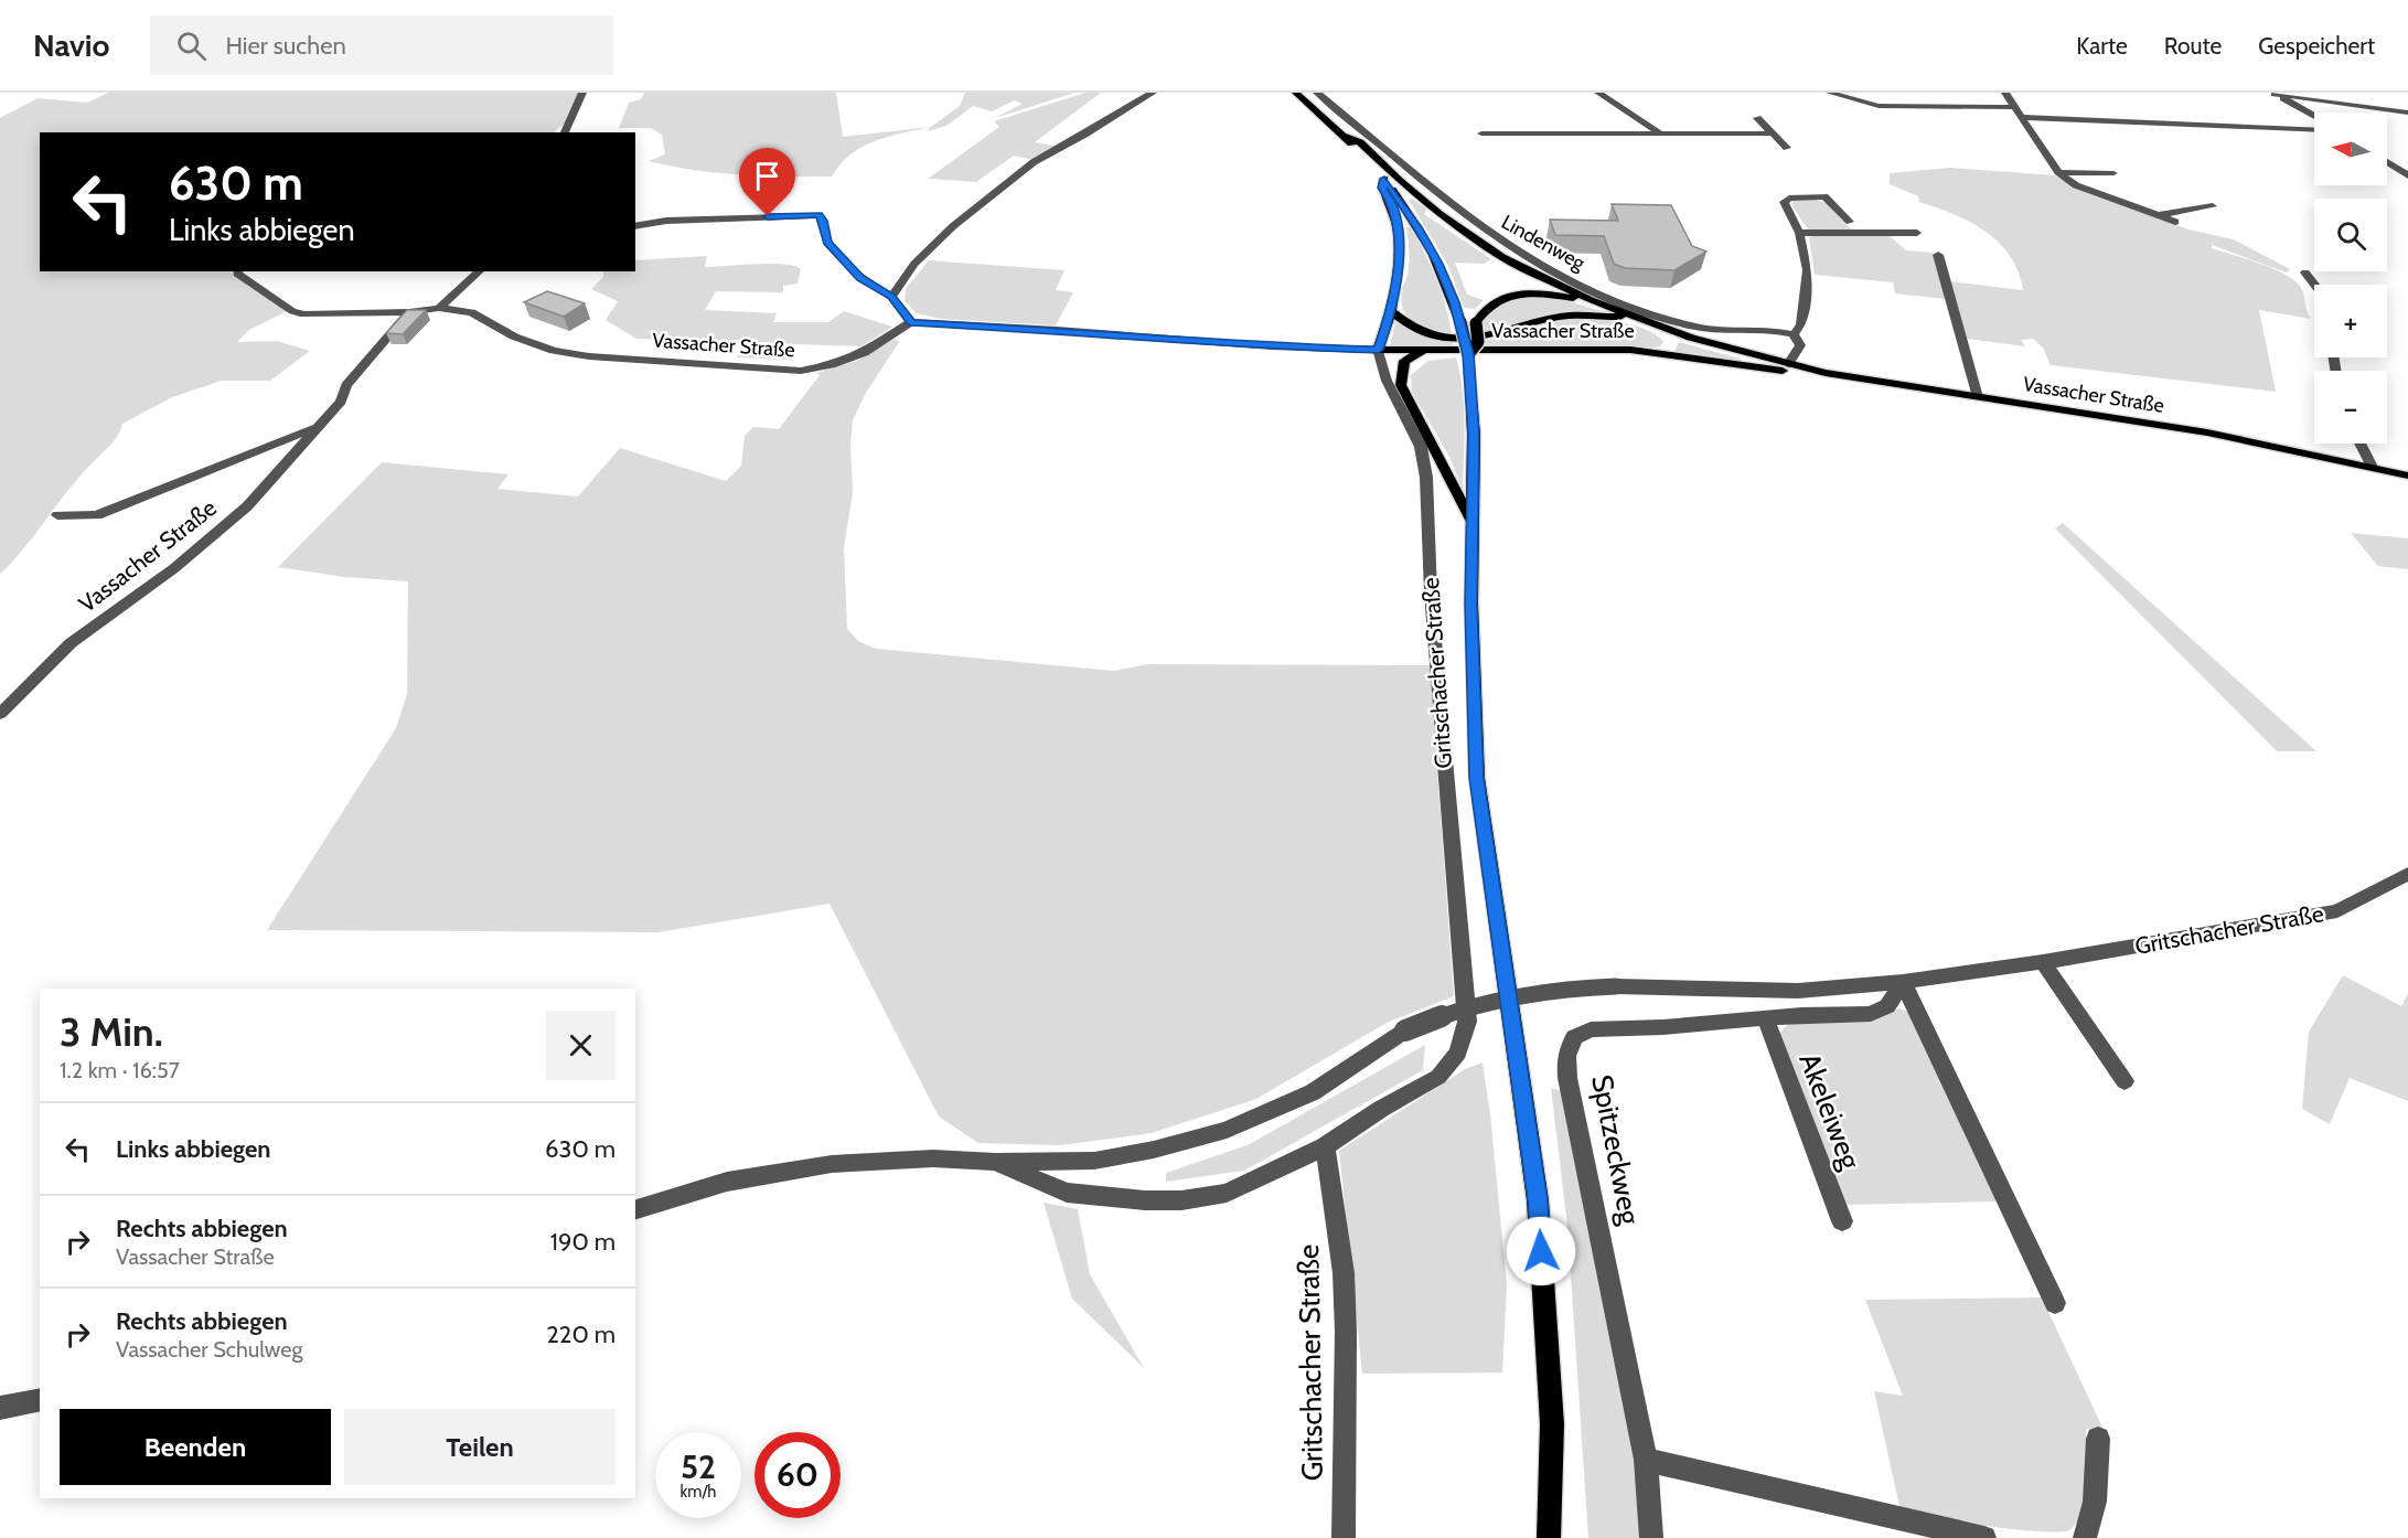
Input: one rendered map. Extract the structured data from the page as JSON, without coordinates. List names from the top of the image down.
{
  "streets": {
    "main road": ["Vassacher Straße"],
    "street": [
      "Lindenweg",
      "Gritschacher Straße",
      "Akeleiweg",
      "Spitzeckweg"
    ]
  },
  "crossings": [
    ["Vassacher Straße", "Gritschacher Straße"],
    ["Gritschacher Straße", "Spitzeckweg"],
    ["Akeleiweg", "Spitzeckweg"]
  ],
  "north": "left",
  "page": {
    "header": "Navio",
    "search": "Hier suchen",
    "nav": ["Karte", "Route", "Gespeichert"],
    "map_buttons": ["+", "−"],
    "turn": ["630 m", "Links abbiegen"],
    "heading": ["3 Min.", "1.2 km · 16:57"],
    "list": [
      {
        "name": "Links abbiegen",
        "value": "630 m"
      },
      {
        "name": "Rechts abbiegen",
        "note": "Vassacher Straße",
        "value": "190 m"
      },
      {
        "name": "Rechts abbiegen",
        "note": "Vassacher Schulweg",
        "value": "220 m"
      }
    ],
    "buttons": ["Beenden", "Teilen"],
    "speed": "52 km/h",
    "limit": "60"
  }
}
